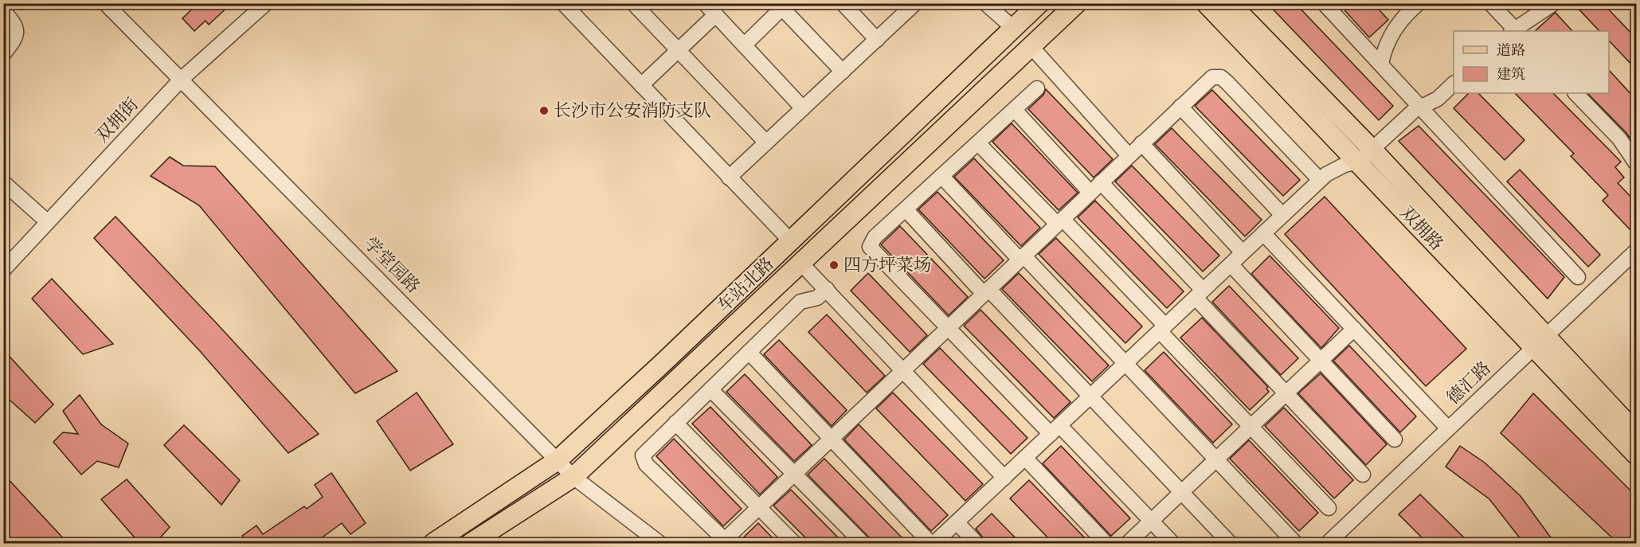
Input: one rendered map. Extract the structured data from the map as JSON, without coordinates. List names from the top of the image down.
{
  "streets": {
    "main road": ["双拥路", "车站北路"],
    "street": ["双拥街", "学堂园路", "德汇路"]
  },
  "crossings": [
    ["双拥街", "学堂园路"],
    ["双拥路", "德汇路"],
    ["学堂园路", "车站北路"]
  ],
  "places": ["长沙市公安消防支队", "四方坪菜场"],
  "legend": ["道路", "建筑"]
}
